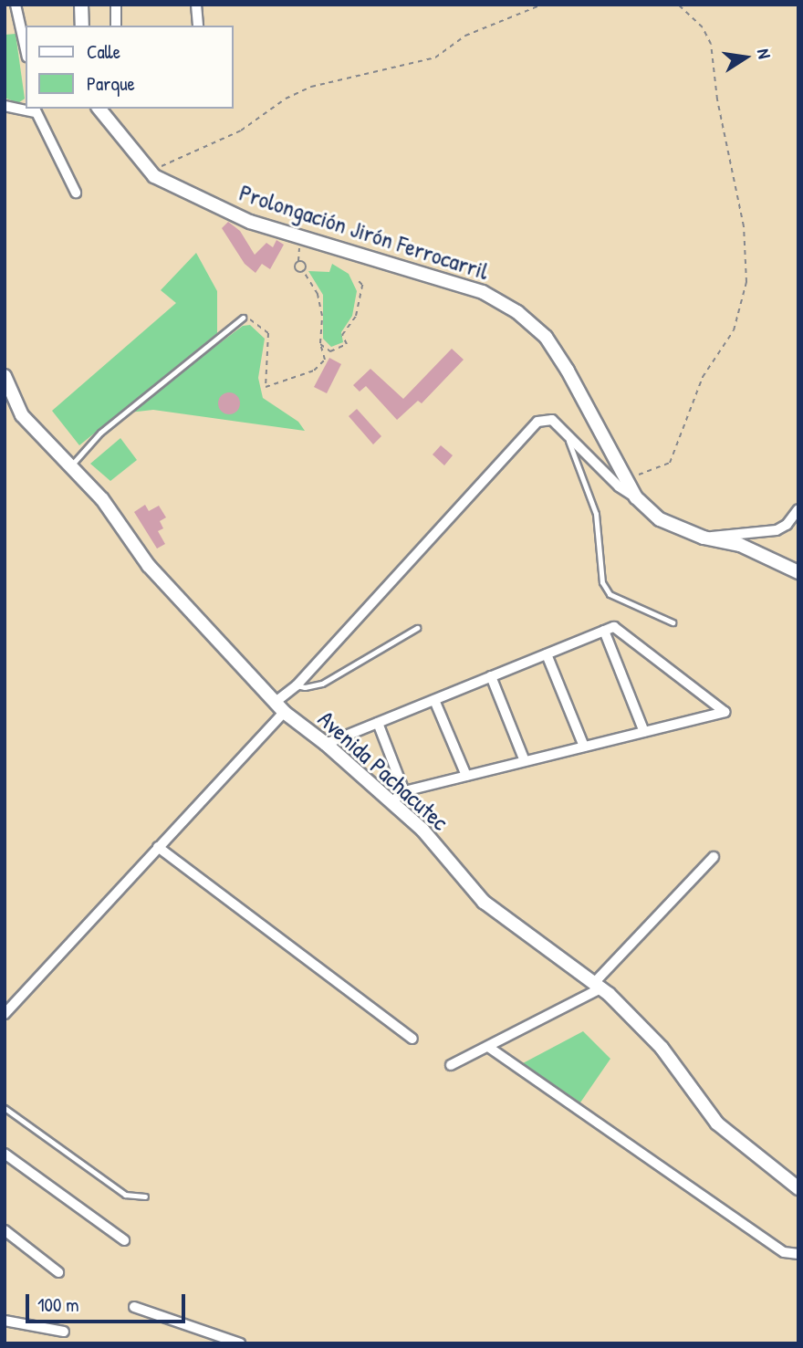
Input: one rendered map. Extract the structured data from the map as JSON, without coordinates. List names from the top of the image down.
{
  "streets": {
    "main road": ["Prolongación Jirón Ferrocarril", "Avenida Pachacutec"]
  },
  "legend": ["Calle", "Parque"],
  "scale_bar": "100 m",
  "north": "right"
}
